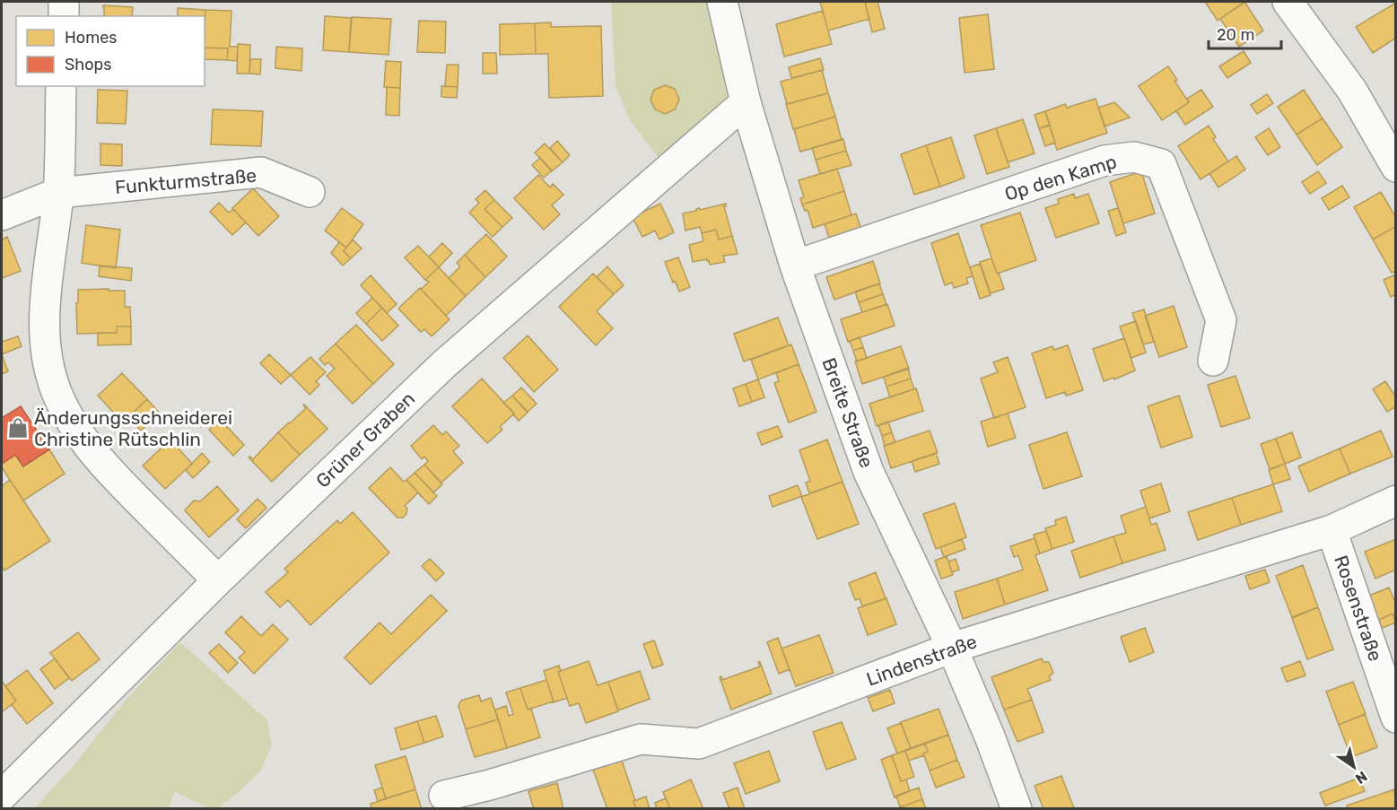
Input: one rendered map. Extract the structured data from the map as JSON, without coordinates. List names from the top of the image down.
{
  "streets": {
    "street": [
      "Op den Kamp",
      "Funkturmstraße",
      "Breite Straße",
      "Grüner Graben",
      "Rosenstraße",
      "Lindenstraße"
    ]
  },
  "crossings": [
    ["Op den Kamp", "Breite Straße"],
    ["Breite Straße", "Grüner Graben"],
    ["Breite Straße", "Lindenstraße"],
    ["Rosenstraße", "Lindenstraße"]
  ],
  "places": {
    "shop": ["Änderungsschneiderei Christine Rütschlin"]
  },
  "legend": ["Homes", "Shops"],
  "scale_bar": "20 m",
  "north": "bottom right"
}
